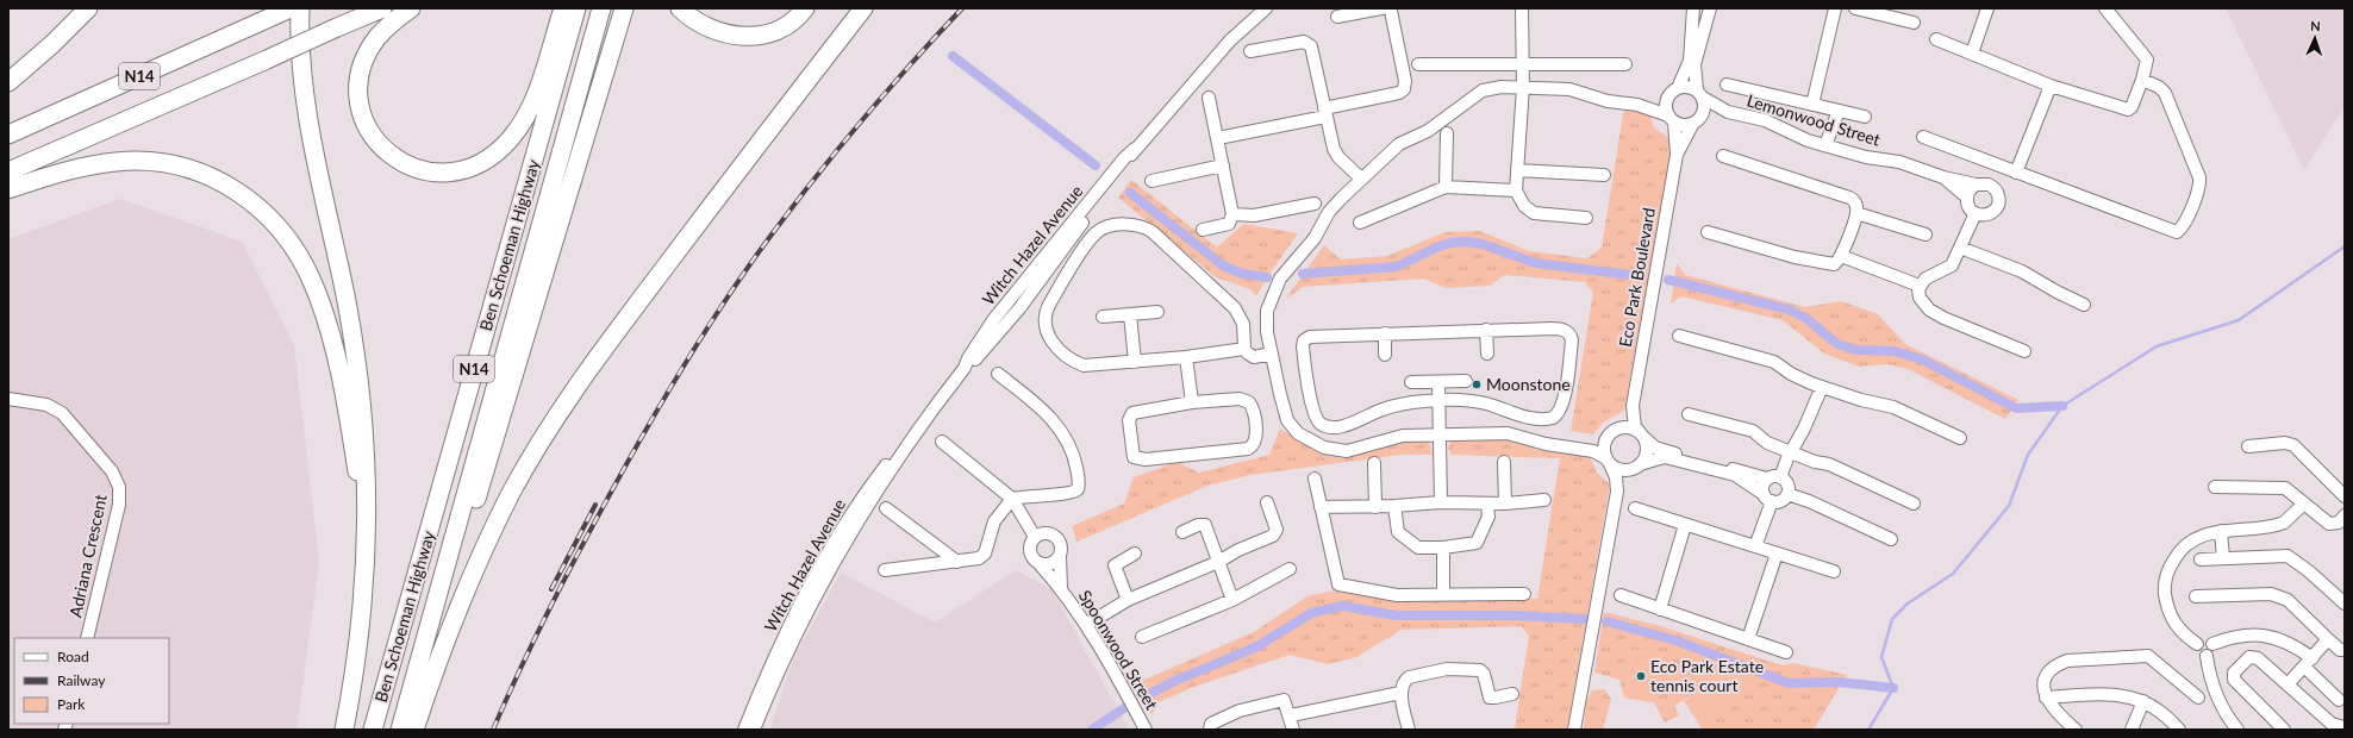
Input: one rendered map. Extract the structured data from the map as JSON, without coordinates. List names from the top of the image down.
{
  "streets": {
    "highway": ["N14", "Ben Schoeman Highway"],
    "street": [
      "Lemonwood Street",
      "Witch Hazel Avenue",
      "Eco Park Boulevard",
      "Adriana Crescent",
      "Spoonwood Street"
    ]
  },
  "crossings": [
    ["Lemonwood Street", "Eco Park Boulevard"]
  ],
  "places": ["Moonstone", "Eco Park Estate tennis court"],
  "legend": ["Road", "Railway", "Park"],
  "north": "top"
}
